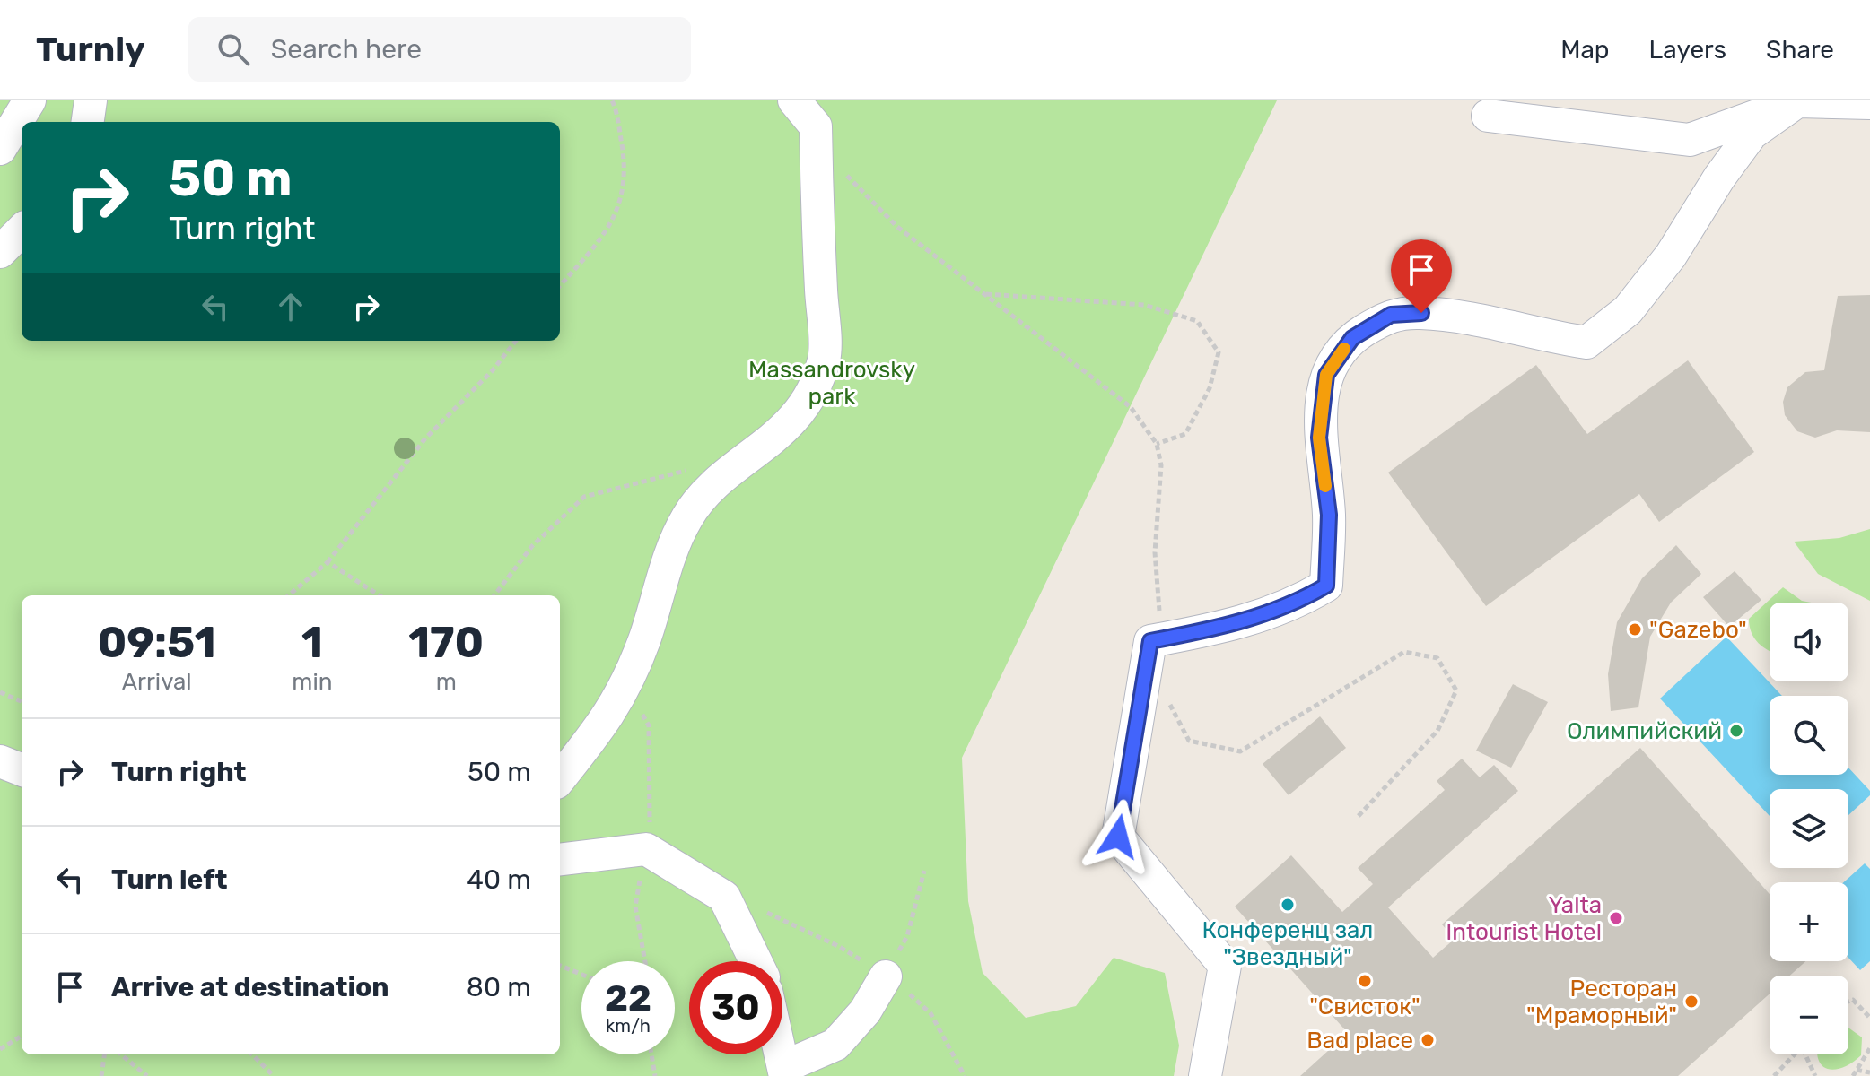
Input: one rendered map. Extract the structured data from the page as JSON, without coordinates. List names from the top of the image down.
{
  "parks": ["Massandrovsky park"],
  "places": [
    "\"Gazebo\"",
    "Олимпийский",
    "Конференц зал \"Звездный\"",
    "Yalta Intourist Hotel",
    "\"Свисток\"",
    "Ресторан \"Мраморный\"",
    "Bad place"
  ],
  "page": {
    "header": "Turnly",
    "search": "Search here",
    "nav": ["Map", "Layers", "Share"],
    "turn": ["50 m", "Turn right"],
    "eta": [
      "09:51",
      "Arrival",
      "1",
      "min",
      "170",
      "m"
    ],
    "map_buttons": ["+", "−"],
    "list": [
      {
        "name": "Turn right",
        "value": "50 m"
      },
      {
        "name": "Turn left",
        "value": "40 m"
      },
      {
        "name": "Arrive at destination",
        "value": "80 m"
      }
    ],
    "speed": "22 km/h",
    "limit": "30"
  }
}
